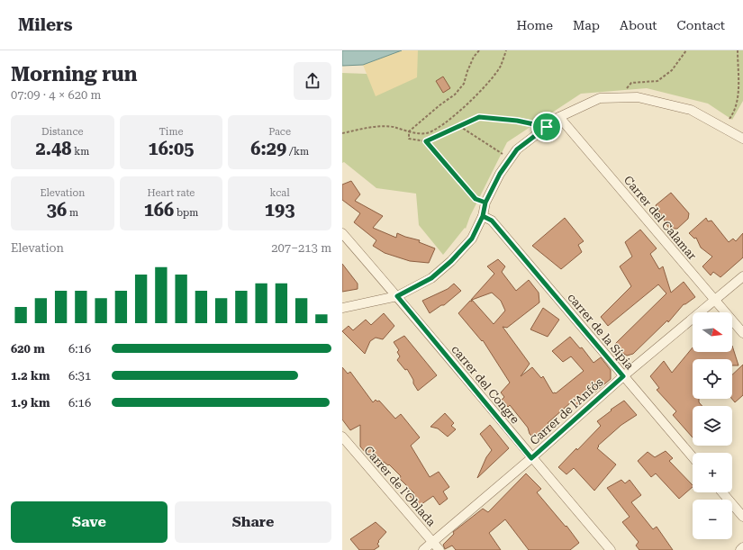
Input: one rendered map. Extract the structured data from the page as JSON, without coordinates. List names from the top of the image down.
{
  "streets": {
    "street": [
      "Carrer del Calamar",
      "carrer de la Sípia",
      "carrer del Congre",
      "Carrer de l'Anfós",
      "Carrer de l'Oblada"
    ]
  },
  "crossings": [
    ["Carrer del Calamar", "Carrer de l'Anfós"],
    ["carrer de la Sípia", "Carrer de l'Anfós"],
    ["carrer del Congre", "Carrer de l'Anfós"],
    ["Carrer de l'Anfós", "Carrer de l'Oblada"]
  ],
  "north": "right",
  "page": {
    "header": "Milers",
    "nav": [
      "Home",
      "Map",
      "About",
      "Contact"
    ],
    "heading": ["Morning run", "07:09 · 4 × 620 m"],
    "stats": [
      ["Distance", "2.48 km"],
      ["Time", "16:05"],
      ["Pace", "6:29 /km"],
      ["Elevation", "36 m"],
      ["Heart rate", "166 bpm"],
      ["kcal", "193"]
    ],
    "chart": ["Elevation", "207–213 m"],
    "map_buttons": ["+", "−"],
    "list": [
      {
        "name": "620 m",
        "note": "6:16"
      },
      {
        "name": "1.2 km",
        "note": "6:31"
      },
      {
        "name": "1.9 km",
        "note": "6:16"
      }
    ],
    "buttons": ["Save", "Share"]
  }
}
